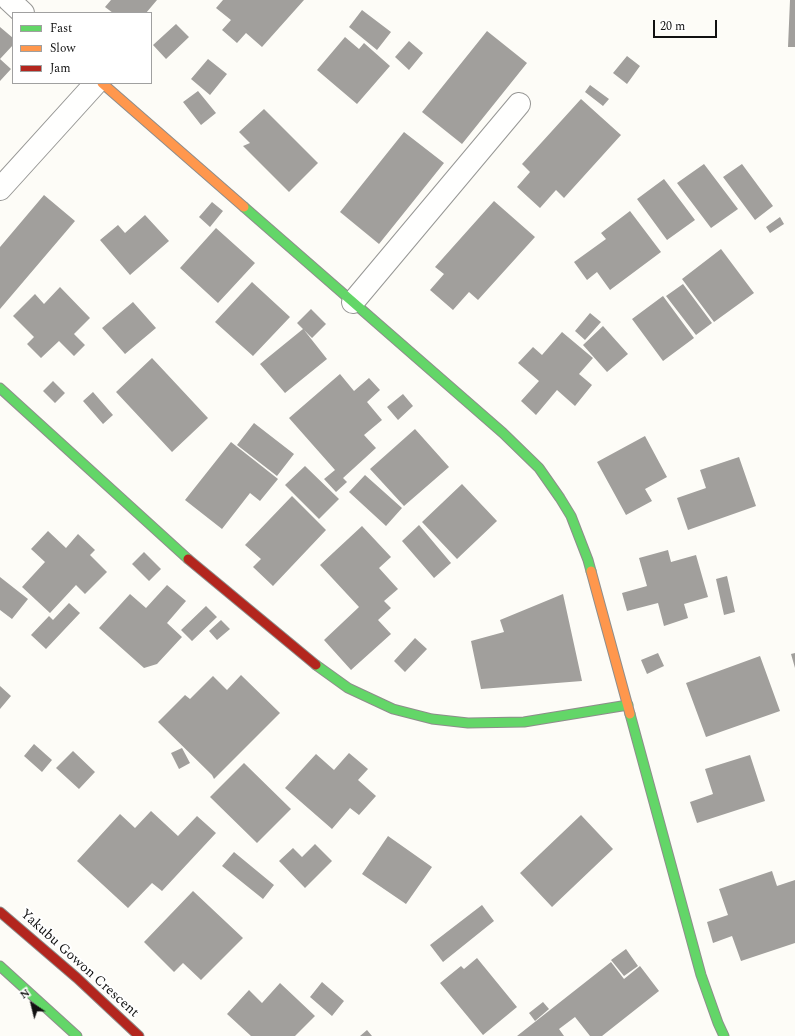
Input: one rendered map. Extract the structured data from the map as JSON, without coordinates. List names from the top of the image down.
{
  "streets": {
    "street": ["Yakubu Gowon Crescent"]
  },
  "legend": ["Fast", "Slow", "Jam"],
  "scale_bar": "20 m",
  "north": "top left"
}
